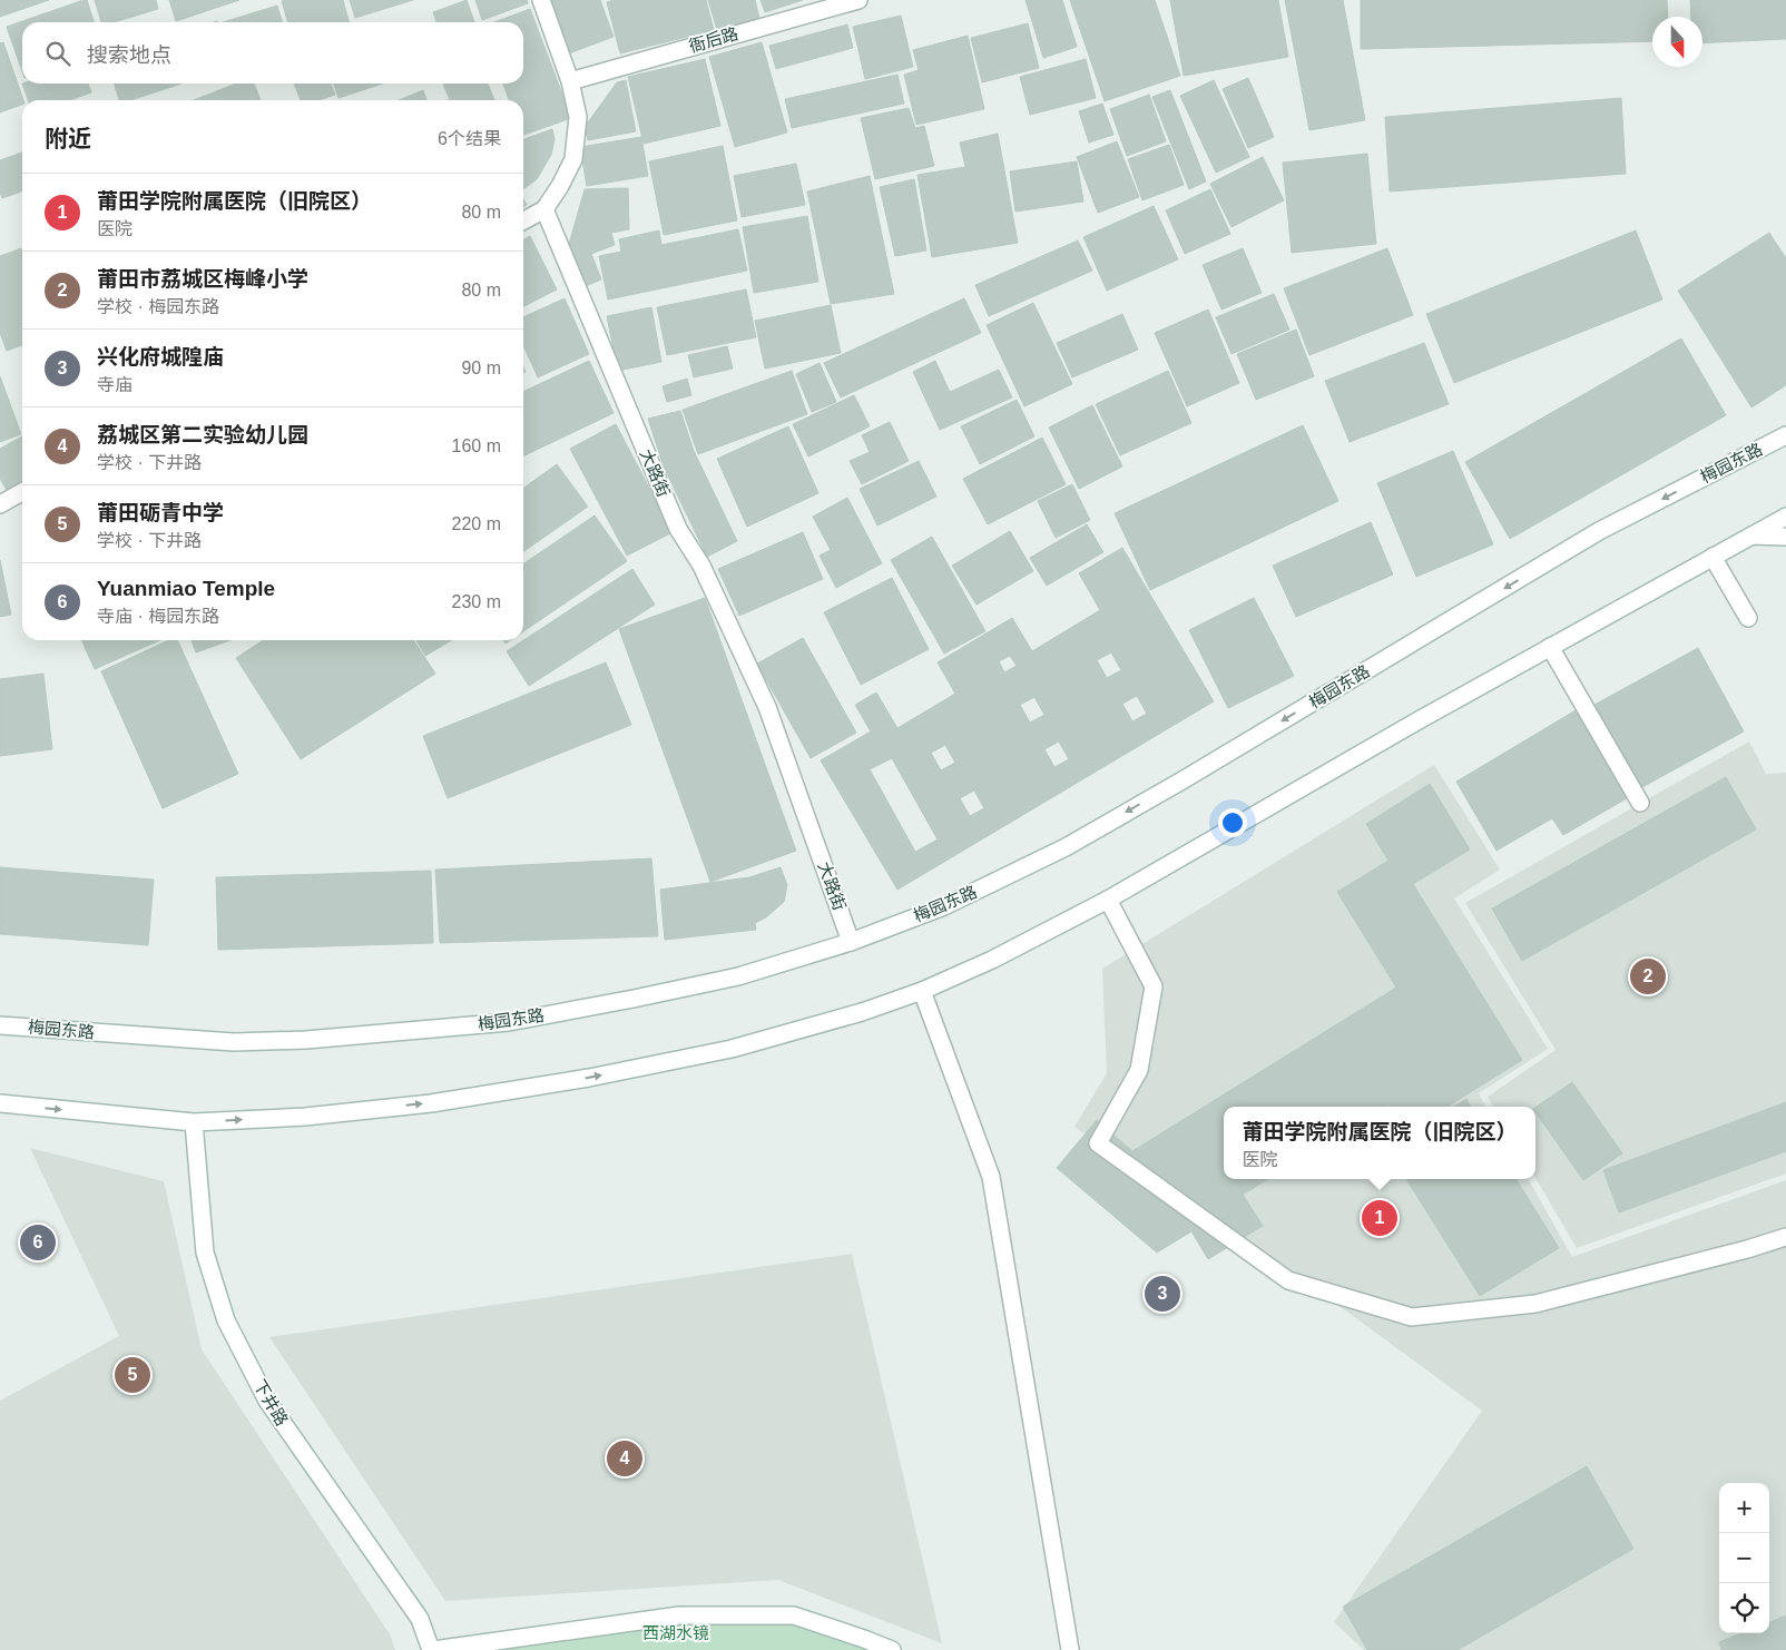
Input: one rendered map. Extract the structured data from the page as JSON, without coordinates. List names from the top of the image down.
{
  "streets": {
    "main road": [
      "衙后路",
      "梅园东路",
      "大路街",
      "下井路"
    ]
  },
  "crossings": [
    ["梅园东路", "大路街"]
  ],
  "parks": ["西湖水镜"],
  "north": "bottom",
  "page": {
    "search": "搜索地点",
    "heading": ["附近", "6个结果"],
    "list": [
      {
        "mark": "1",
        "name": "莆田学院附属医院（旧院区）",
        "note": "医院",
        "value": "80 m"
      },
      {
        "mark": "2",
        "name": "莆田市荔城区梅峰小学",
        "note": "学校 · 梅园东路",
        "value": "80 m"
      },
      {
        "mark": "3",
        "name": "兴化府城隍庙",
        "note": "寺庙",
        "value": "90 m"
      },
      {
        "mark": "4",
        "name": "荔城区第二实验幼儿园",
        "note": "学校 · 下井路",
        "value": "160 m"
      },
      {
        "mark": "5",
        "name": "莆田砺青中学",
        "note": "学校 · 下井路",
        "value": "220 m"
      },
      {
        "mark": "6",
        "name": "Yuanmiao Temple",
        "note": "寺庙 · 梅园东路",
        "value": "230 m"
      }
    ],
    "pins": [
      "2",
      "1",
      "6",
      "3",
      "5",
      "4"
    ],
    "popup": ["莆田学院附属医院（旧院区）", "医院"],
    "map_buttons": ["+", "−"]
  }
}
